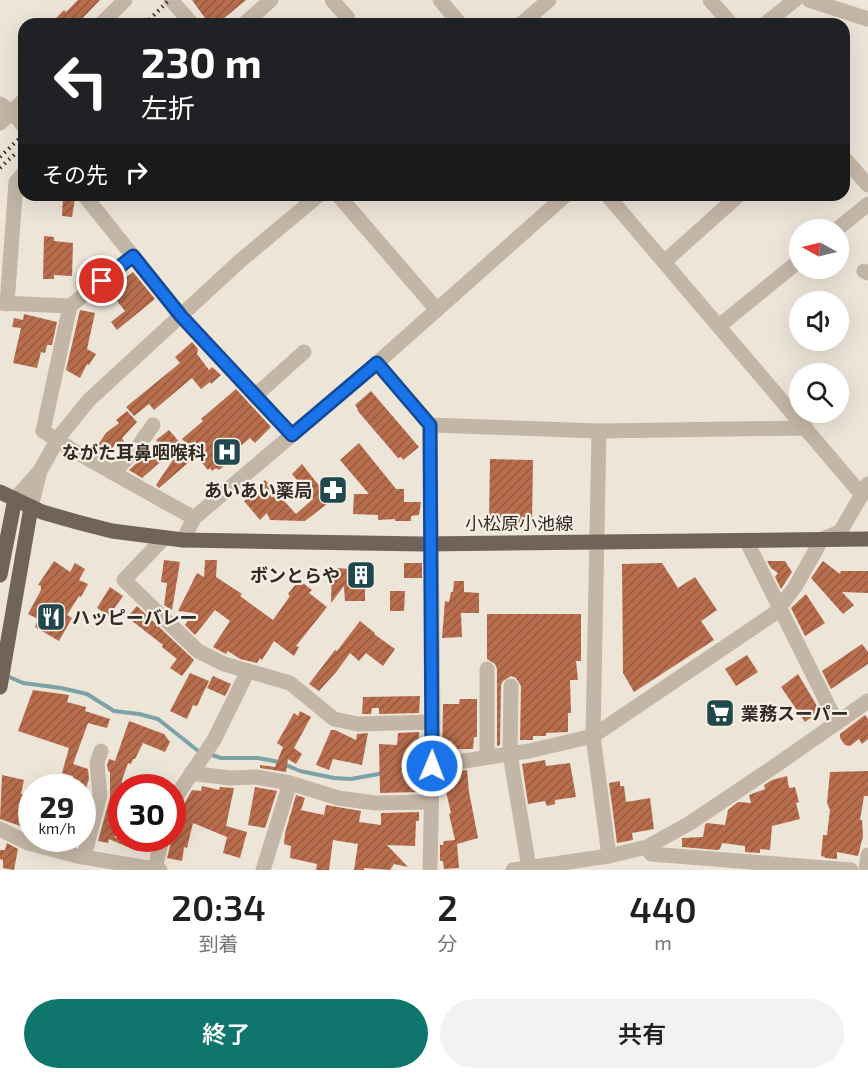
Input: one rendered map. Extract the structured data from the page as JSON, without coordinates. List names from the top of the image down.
{
  "streets": {
    "main road": ["小松原小池線"]
  },
  "places": {
    "hospital": ["ながた耳鼻咽喉科"],
    "pharmacy": ["あいあい薬局"],
    "building": ["ボンとらや"],
    "restaurant": ["ハッピーバレー"],
    "supermarket": ["業務スーパー"]
  },
  "north": "left",
  "page": {
    "turn": ["230 m", "左折"],
    "then": "その先",
    "speed": "29 km/h",
    "limit": "30",
    "eta": [
      "20:34",
      "到着",
      "2",
      "分",
      "440",
      "m"
    ],
    "buttons": ["終了", "共有"]
  }
}
